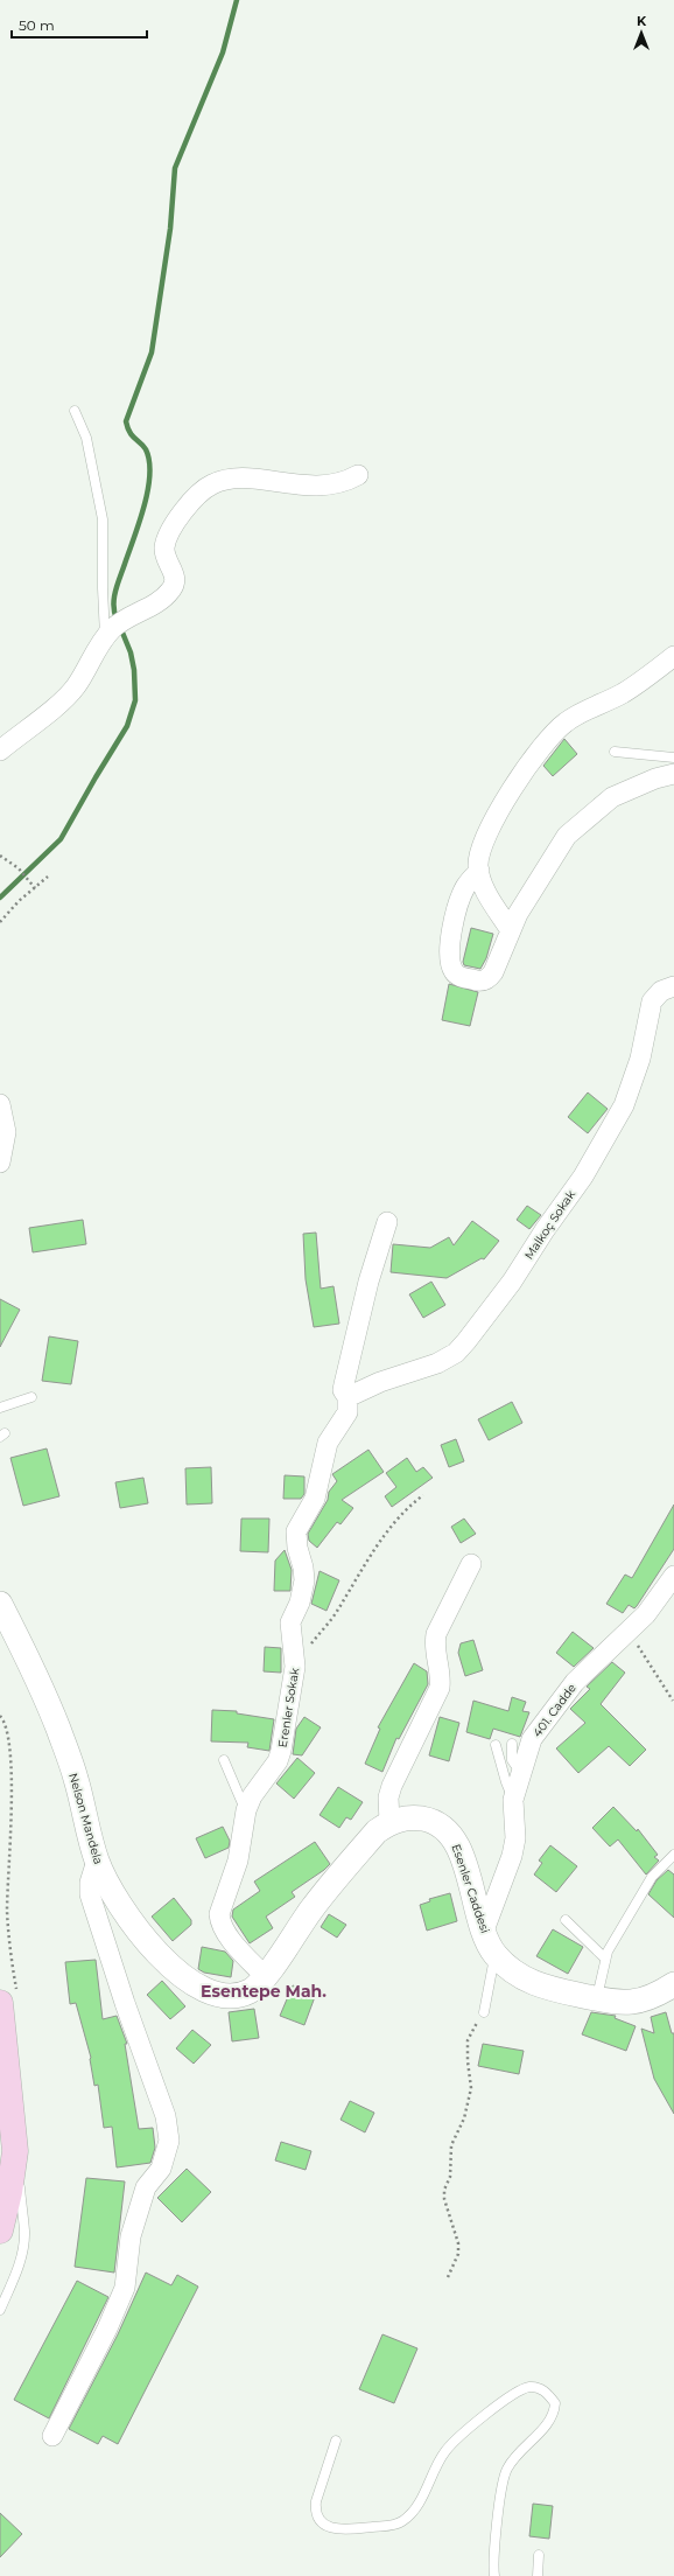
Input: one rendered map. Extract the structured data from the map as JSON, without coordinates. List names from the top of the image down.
{
  "streets": {
    "street": [
      "Malkoç Sokak",
      "Erenler Sokak",
      "401. Cadde",
      "Nelson Mandela",
      "Esenler Caddesi"
    ]
  },
  "crossings": [
    ["Malkoç Sokak", "Erenler Sokak"],
    ["Erenler Sokak", "Nelson Mandela"],
    ["401. Cadde", "Esenler Caddesi"],
    ["Nelson Mandela", "Esenler Caddesi"]
  ],
  "districts": ["Esentepe Mah."],
  "scale_bar": "50 m",
  "north": "top"
}
